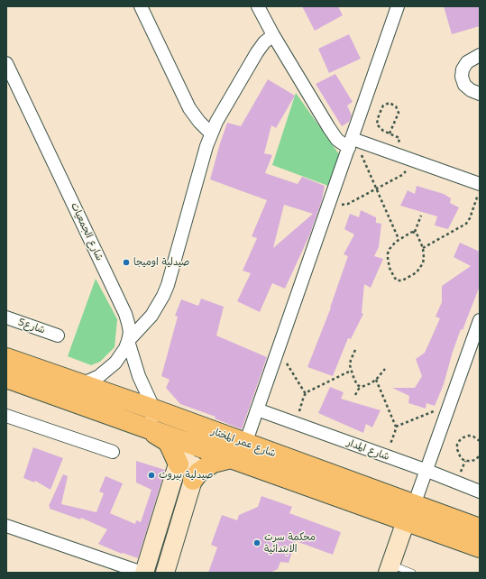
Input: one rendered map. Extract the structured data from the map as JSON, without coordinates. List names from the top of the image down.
{
  "streets": {
    "main road": ["شارع عمر المختار"],
    "street": ["شارع الجمعيات", "شارع5", "شارع المدار"]
  },
  "crossings": [
    ["شارع الجمعيات", "شارع عمر المختار"]
  ],
  "places": ["صيدلية اوميجا", "صيدلية بيروت", "محكمة سرت الابتدائية"]
}
